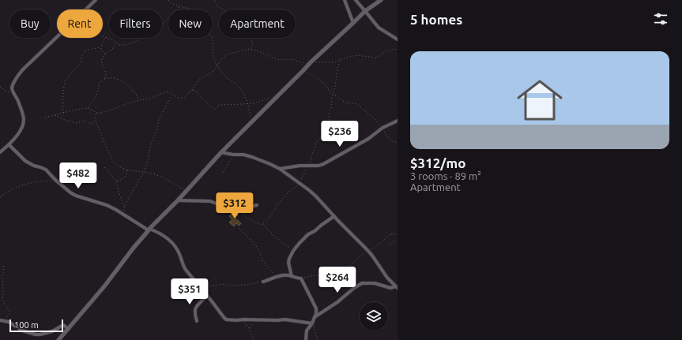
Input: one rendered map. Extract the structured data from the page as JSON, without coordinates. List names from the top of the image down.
{
  "scale_bar": "100 m",
  "page": {
    "heading": "5 homes",
    "chip": [
      "Buy",
      "Rent",
      "Filters",
      "New",
      "Apartment"
    ],
    "list": [
      {
        "name": "$312/mo",
        "note": "3 rooms · 89 m² · Apartment"
      }
    ],
    "price": [
      "$236",
      "$482",
      "$312",
      "$264",
      "$351"
    ],
    "scale": "100 m"
  }
}
